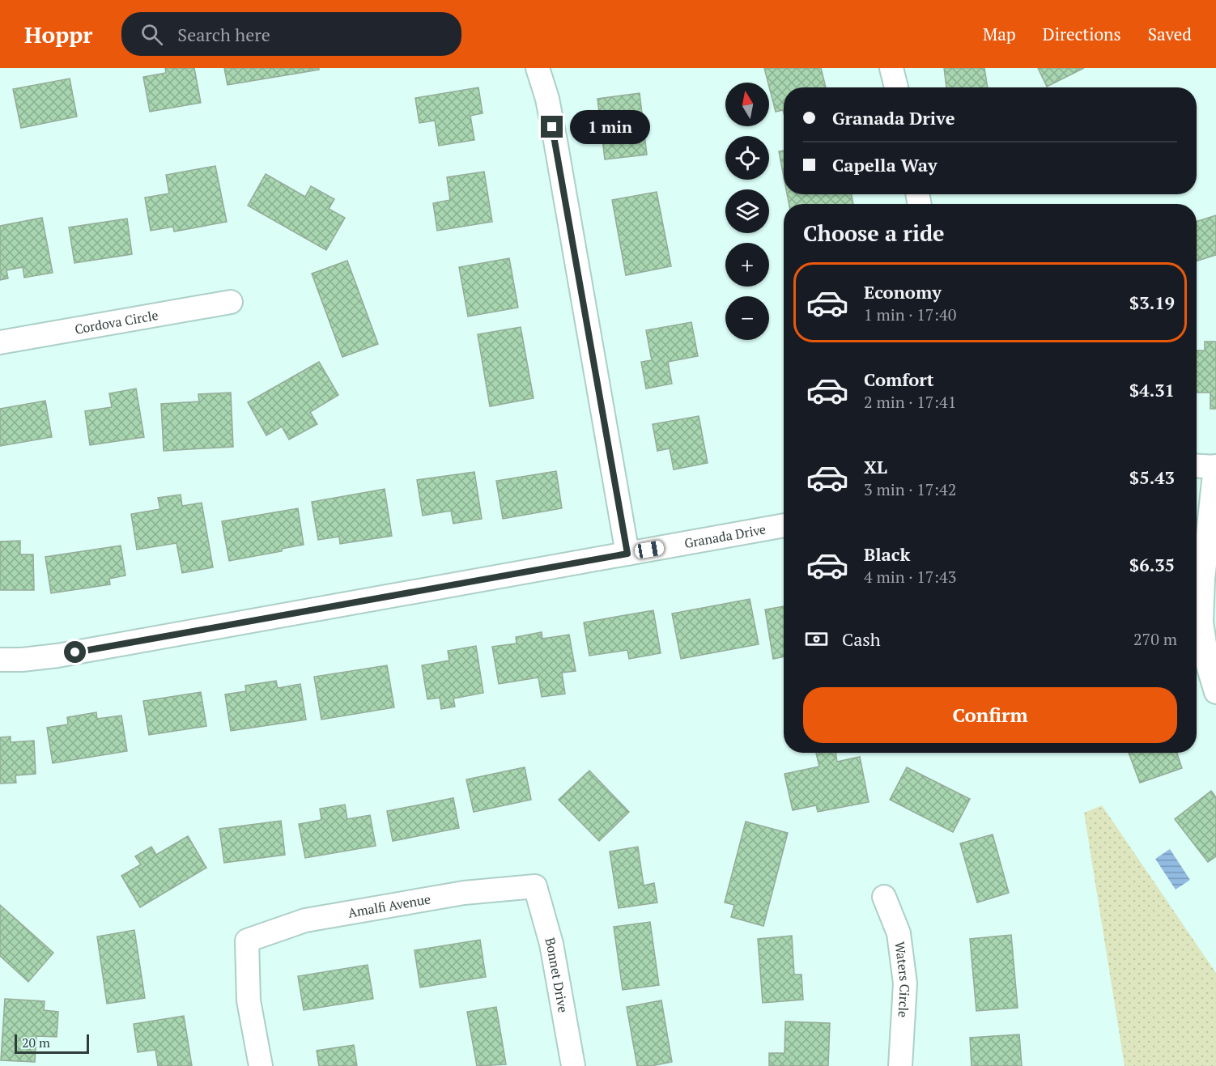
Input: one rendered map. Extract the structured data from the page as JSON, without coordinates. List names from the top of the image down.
{
  "streets": {
    "street": [
      "Cordova Circle",
      "Granada Drive",
      "Amalfi Avenue",
      "Bonnet Drive",
      "Waters Circle"
    ]
  },
  "crossings": [
    ["Amalfi Avenue", "Bonnet Drive"]
  ],
  "scale_bar": "20 m",
  "north": "top",
  "page": {
    "header": "Hoppr",
    "search": "Search here",
    "nav": ["Map", "Directions", "Saved"],
    "map_buttons": ["+", "−"],
    "banner": ["Granada Drive", "Capella Way"],
    "bubble": "1 min",
    "heading": "Choose a ride",
    "list": [
      {
        "name": "Economy",
        "note": "1 min · 17:40",
        "value": "$3.19"
      },
      {
        "name": "Comfort",
        "note": "2 min · 17:41",
        "value": "$4.31"
      },
      {
        "name": "XL",
        "note": "3 min · 17:42",
        "value": "$5.43"
      },
      {
        "name": "Black",
        "note": "4 min · 17:43",
        "value": "$6.35"
      }
    ],
    "pay": ["Cash", "270 m"],
    "buttons": "Confirm",
    "scale": "20 m"
  }
}
